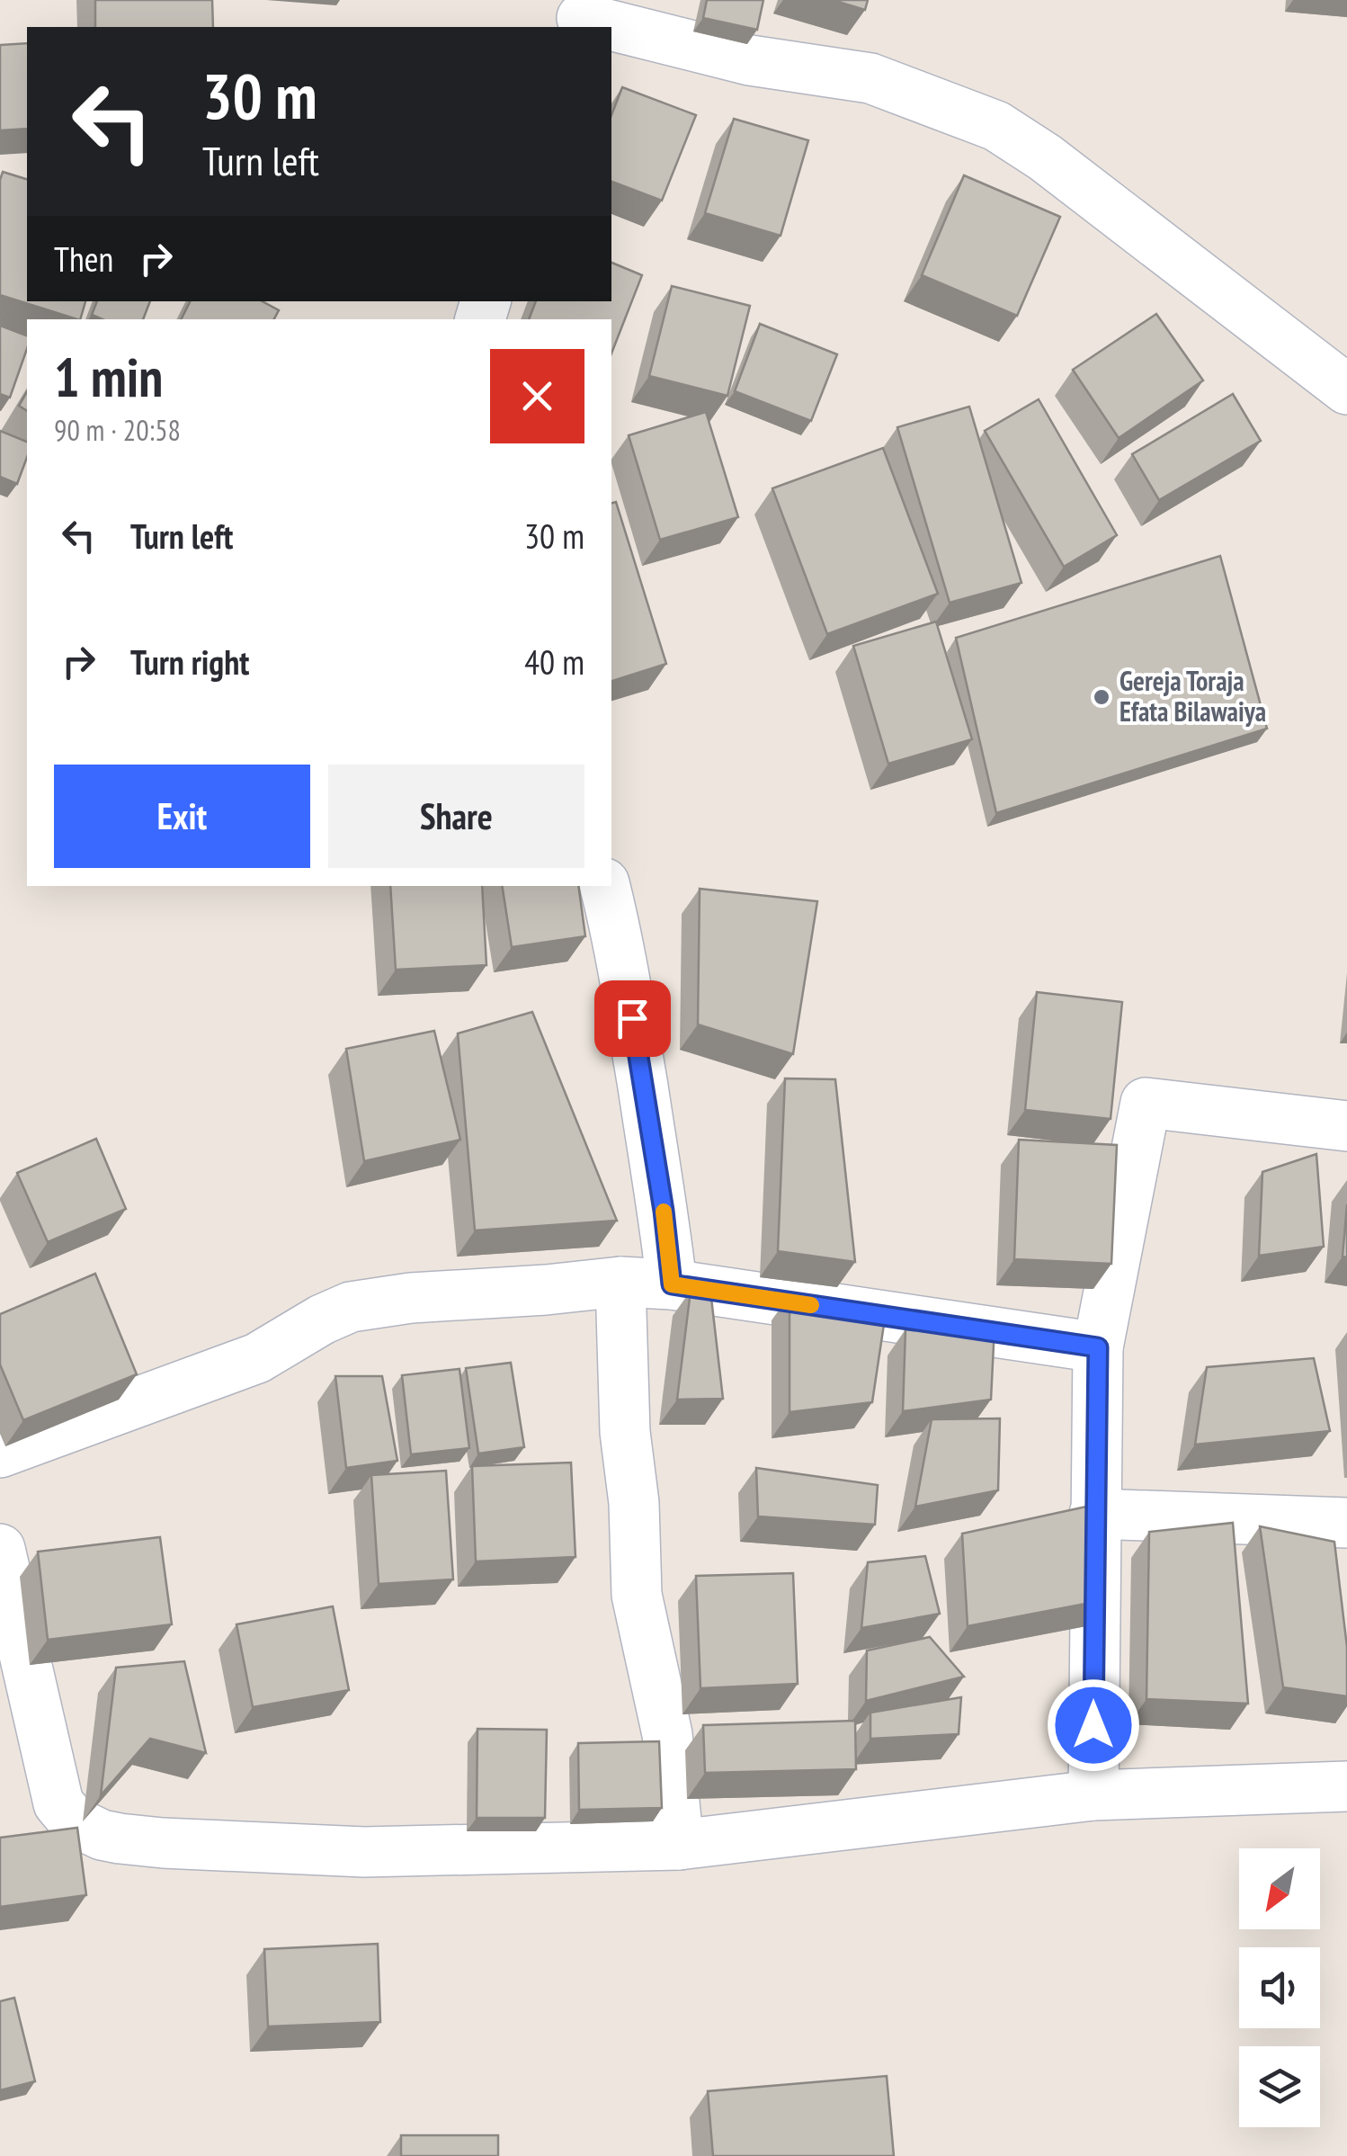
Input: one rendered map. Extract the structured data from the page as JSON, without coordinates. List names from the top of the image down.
{
  "places": ["Gereja Toraja Efata Bilawaiya"],
  "north": "bottom left",
  "page": {
    "turn": ["30 m", "Turn left"],
    "then": "Then",
    "heading": ["1 min", "90 m · 20:58"],
    "list": [
      {
        "name": "Turn left",
        "value": "30 m"
      },
      {
        "name": "Turn right",
        "value": "40 m"
      }
    ],
    "buttons": ["Exit", "Share"]
  }
}
